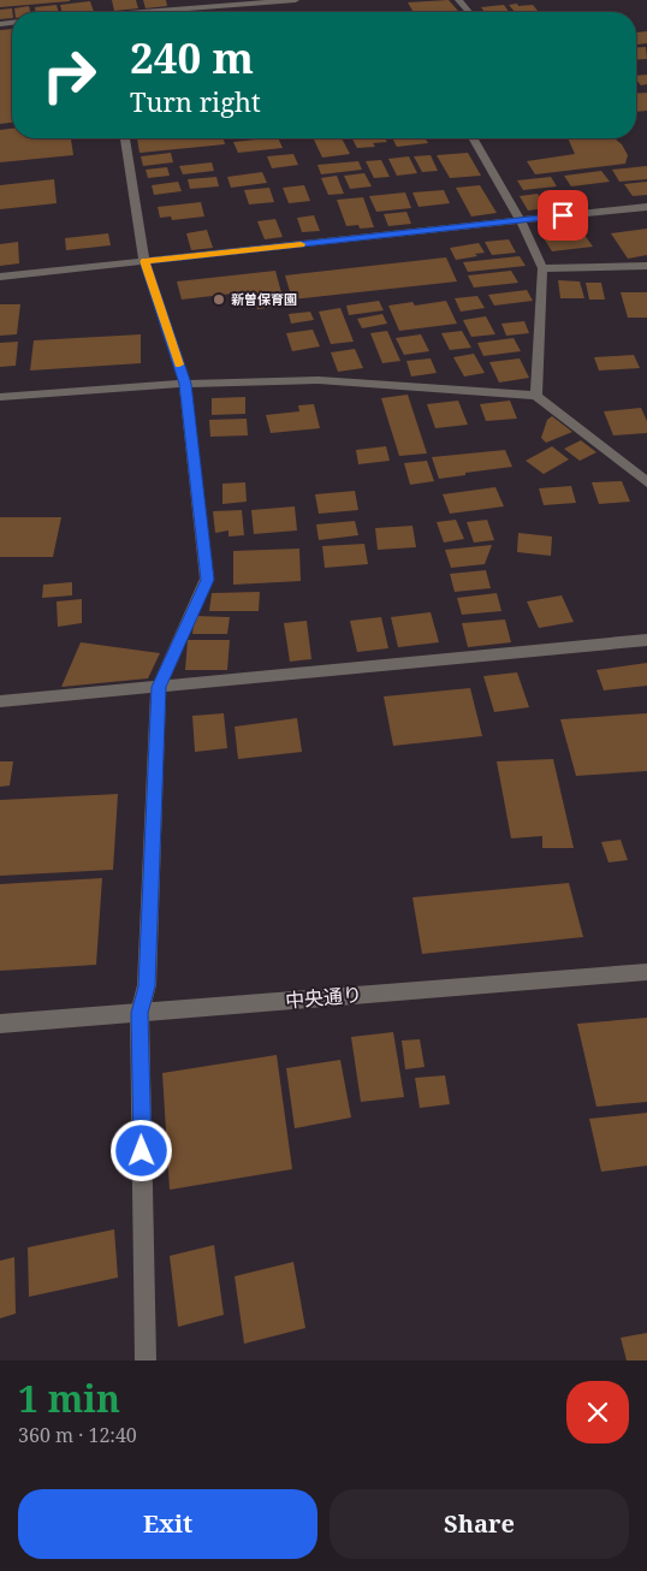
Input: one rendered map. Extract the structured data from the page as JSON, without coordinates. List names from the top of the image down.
{
  "streets": {
    "street": ["中央通り"]
  },
  "places": ["新曽保育園"],
  "page": {
    "turn": ["240 m", "Turn right"],
    "heading": ["1 min", "360 m · 12:40"],
    "buttons": ["Exit", "Share"]
  }
}
